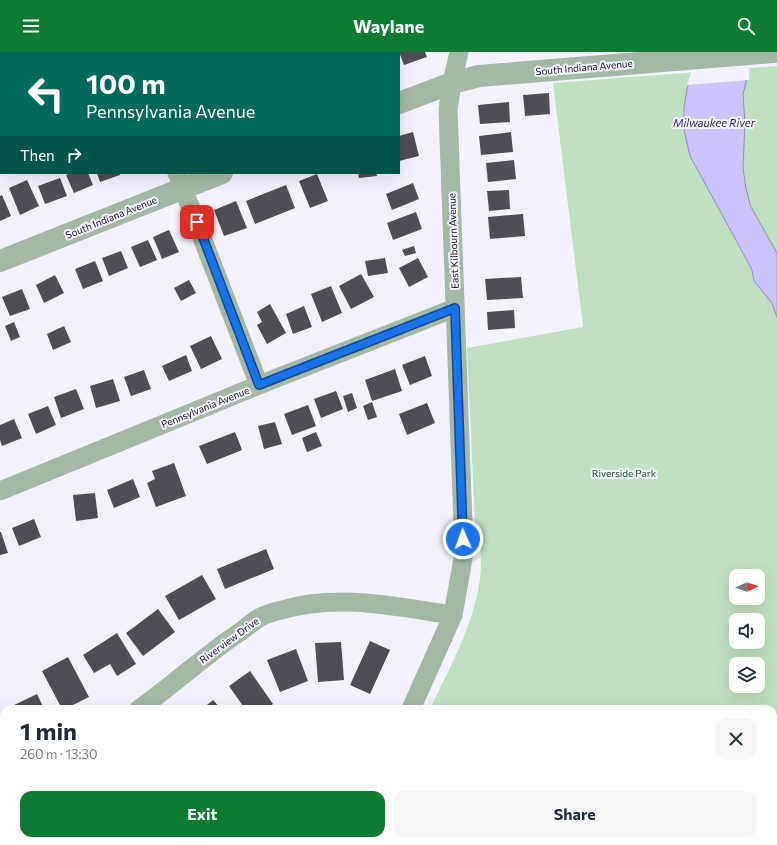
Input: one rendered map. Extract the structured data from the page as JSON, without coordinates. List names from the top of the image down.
{
  "streets": {
    "street": [
      "South Indiana Avenue",
      "East Kilbourn Avenue",
      "Pennsylvania Avenue",
      "Riverview Drive"
    ]
  },
  "crossings": [
    ["South Indiana Avenue", "East Kilbourn Avenue"],
    ["East Kilbourn Avenue", "Pennsylvania Avenue"],
    ["East Kilbourn Avenue", "Riverview Drive"]
  ],
  "water": ["Milwaukee River"],
  "parks": ["Riverside Park"],
  "north": "right",
  "page": {
    "header": "Waylane",
    "turn": ["100 m", "Pennsylvania Avenue"],
    "then": "Then",
    "heading": ["1 min", "260 m · 13:30"],
    "buttons": ["Exit", "Share"]
  }
}
